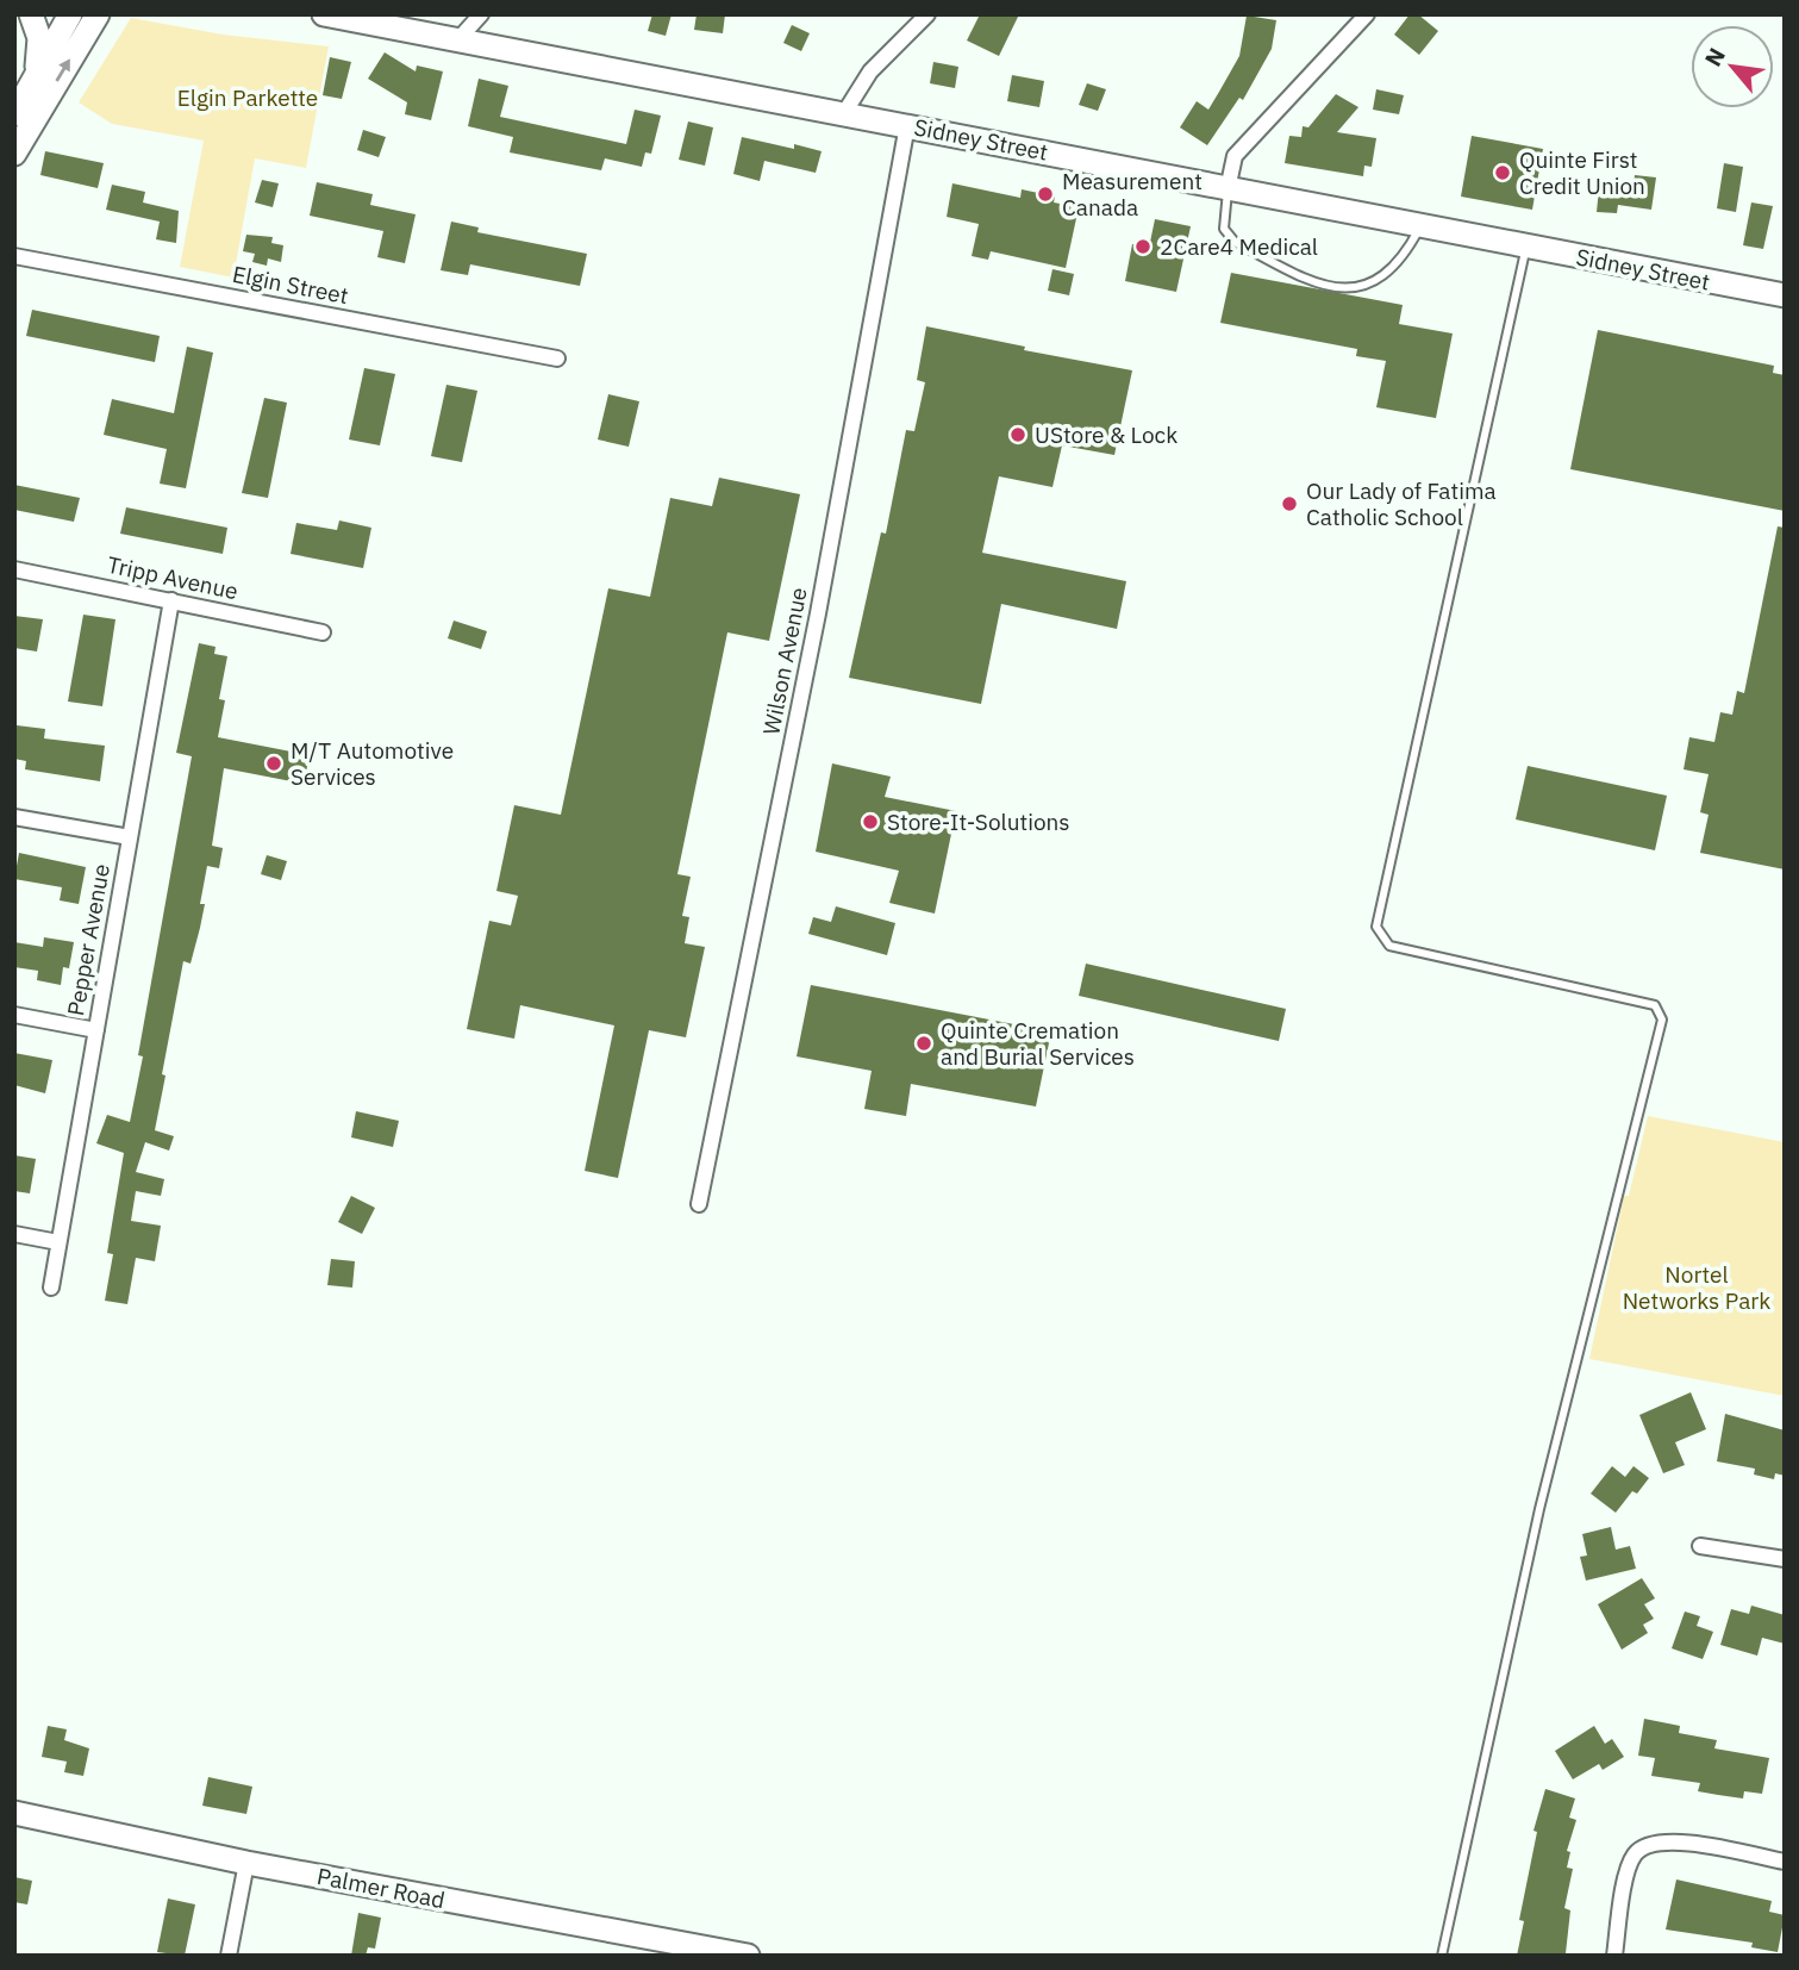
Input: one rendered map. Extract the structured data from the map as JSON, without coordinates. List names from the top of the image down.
{
  "streets": {
    "main road": ["Sidney Street", "Palmer Road"],
    "street": [
      "Elgin Street",
      "Tripp Avenue",
      "Wilson Avenue",
      "Pepper Avenue"
    ]
  },
  "crossings": [
    ["Sidney Street", "Wilson Avenue"],
    ["Tripp Avenue", "Pepper Avenue"]
  ],
  "parks": ["Elgin Parkette", "Nortel Networks Park"],
  "places": [
    "Quinte First Credit Union",
    "Measurement Canada",
    "2Care4 Medical",
    "UStore & Lock",
    "Our Lady of Fatima Catholic School",
    "M/T Automotive Services",
    "Store-It-Solutions",
    "Quinte Cremation and Burial Services"
  ],
  "north": "top left"
}
